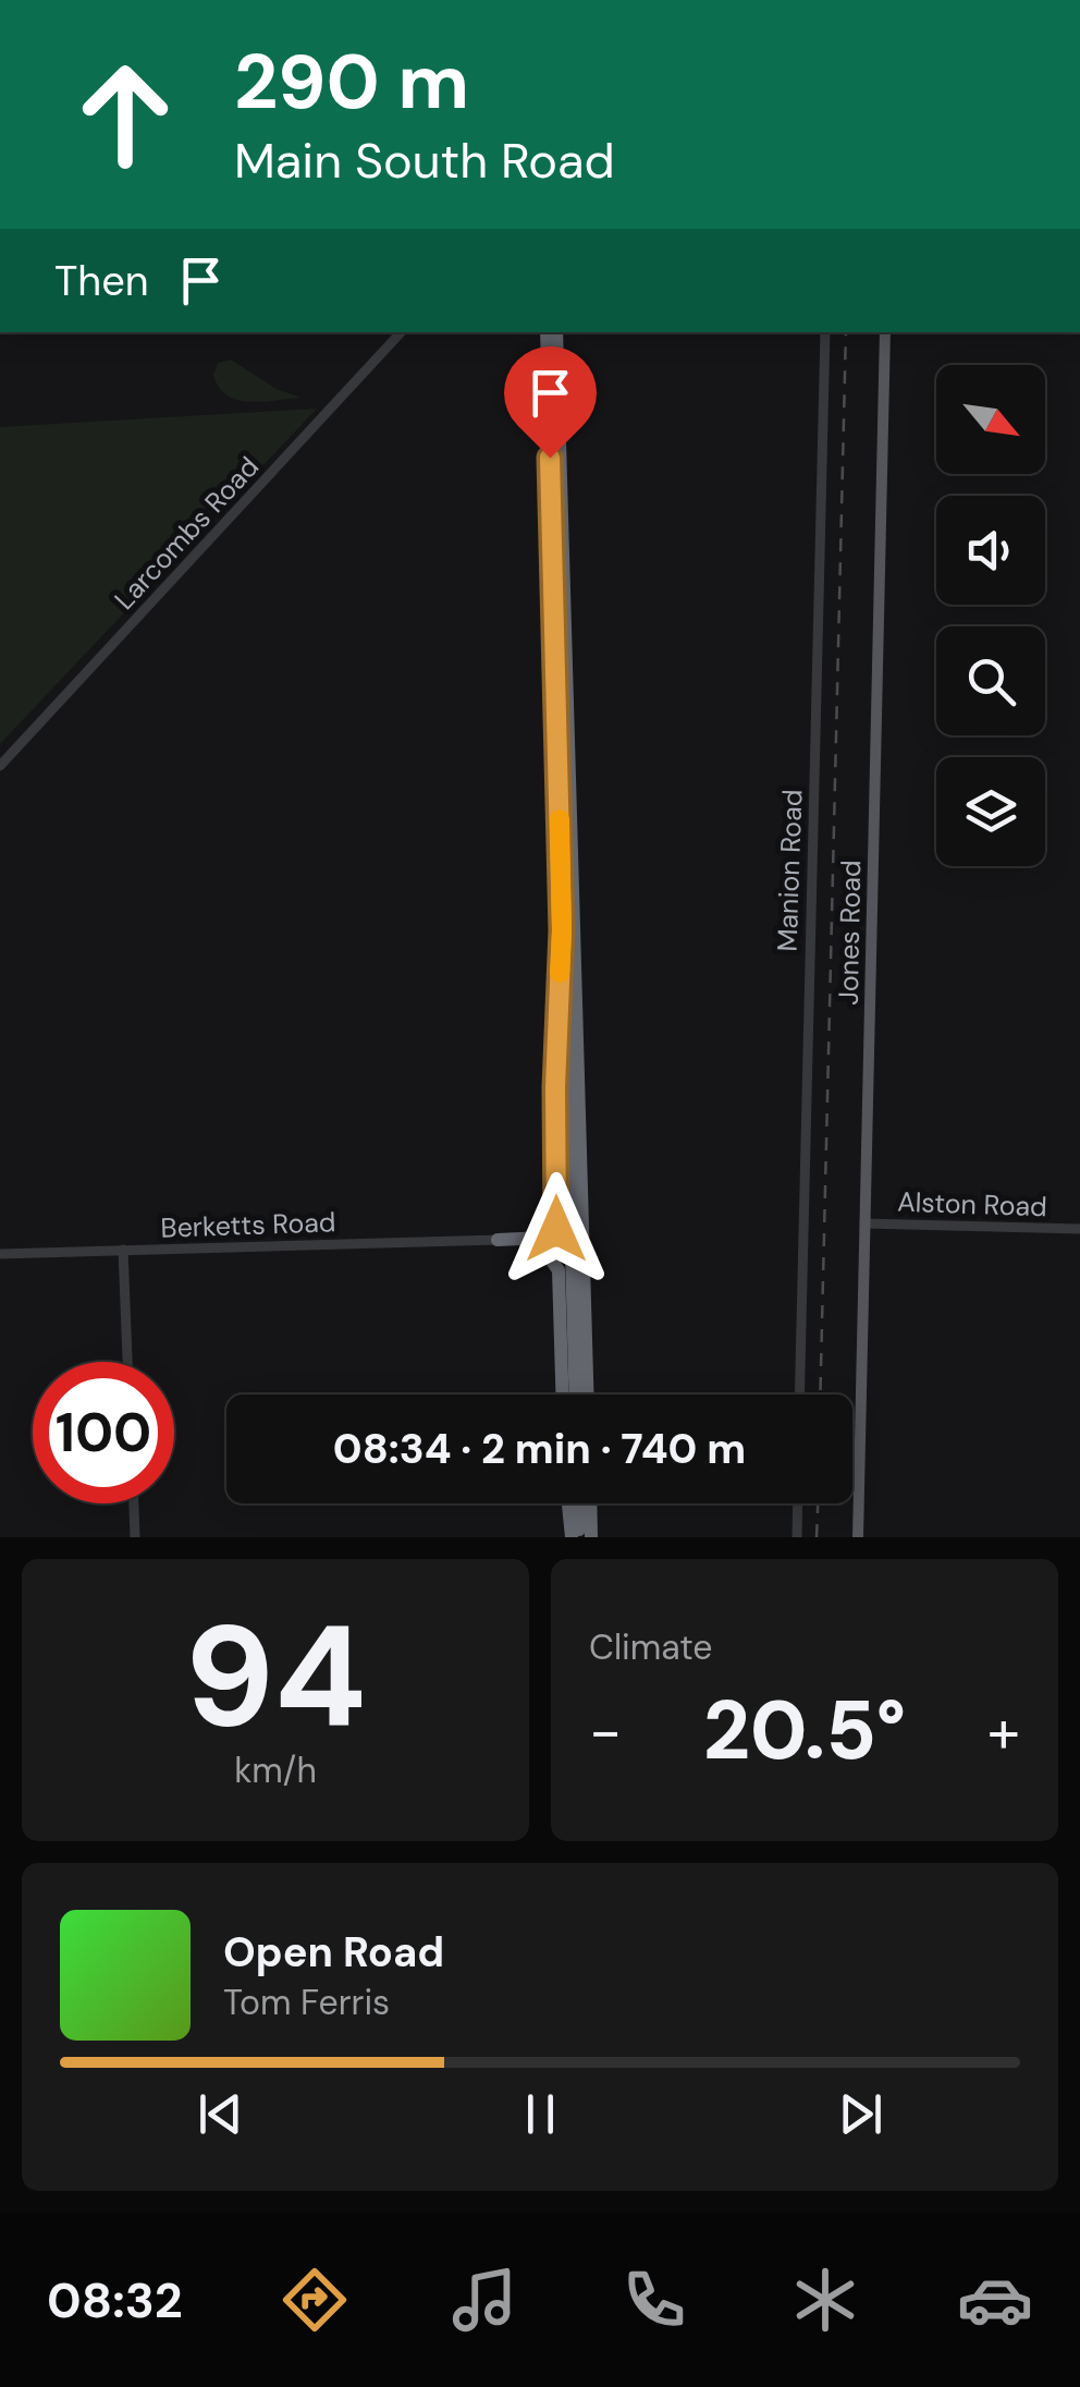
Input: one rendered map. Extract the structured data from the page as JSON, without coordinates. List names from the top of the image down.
{
  "streets": {
    "main road": ["Jones Road"],
    "street": [
      "Larcombs Road",
      "Manion Road",
      "Alston Road",
      "Berketts Road"
    ]
  },
  "crossings": [
    ["Jones Road", "Alston Road"]
  ],
  "north": "bottom right",
  "page": {
    "turn": ["290 m", "Main South Road"],
    "then": "Then",
    "limit": "100",
    "trip": "08:34 · 2 min · 740 m",
    "tile": [
      ["94", "km/h"],
      "Climate"
    ],
    "heat": ["−", "20.5°", "+"],
    "song": ["Open Road", "Tom Ferris"],
    "tabs": "08:32"
  }
}
